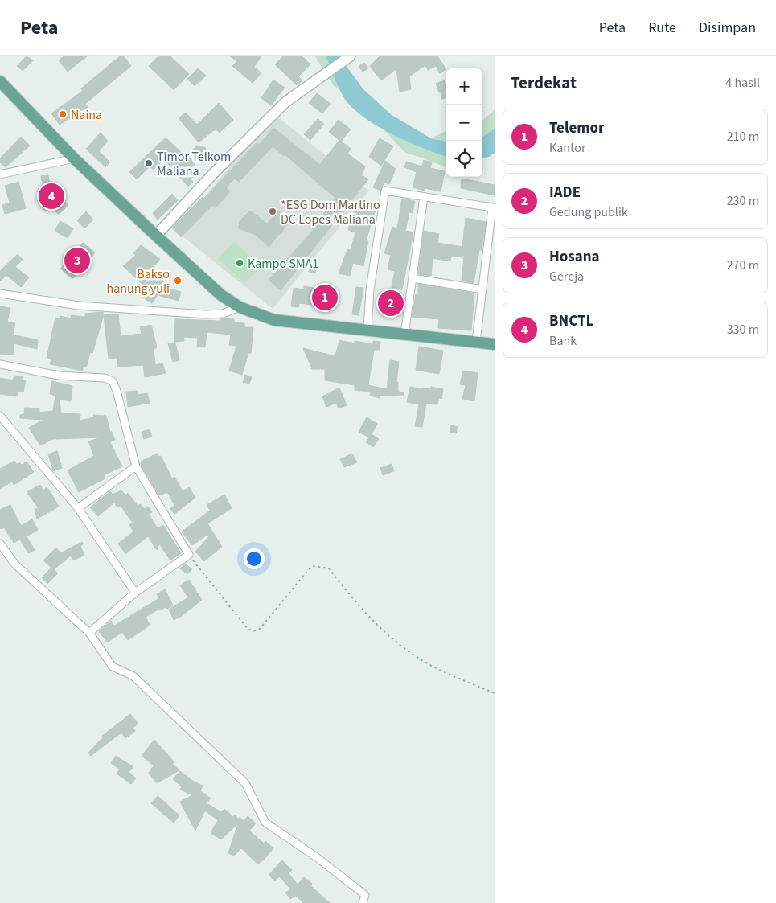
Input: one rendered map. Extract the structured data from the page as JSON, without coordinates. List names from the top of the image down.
{
  "places": [
    "Naina",
    "Timor Telkom Maliana",
    "*ESG Dom Martino DC Lopes Maliana",
    "Kampo SMA1",
    "Bakso hanung yuli"
  ],
  "page": {
    "header": "Peta",
    "nav": ["Peta", "Rute", "Disimpan"],
    "heading": ["Terdekat", "4 hasil"],
    "map_buttons": ["+", "−"],
    "list": [
      {
        "mark": "1",
        "name": "Telemor",
        "note": "Kantor",
        "value": "210 m"
      },
      {
        "mark": "2",
        "name": "IADE",
        "note": "Gedung publik",
        "value": "230 m"
      },
      {
        "mark": "3",
        "name": "Hosana",
        "note": "Gereja",
        "value": "270 m"
      },
      {
        "mark": "4",
        "name": "BNCTL",
        "note": "Bank",
        "value": "330 m"
      }
    ],
    "pins": [
      "4",
      "3",
      "1",
      "2"
    ]
  }
}
